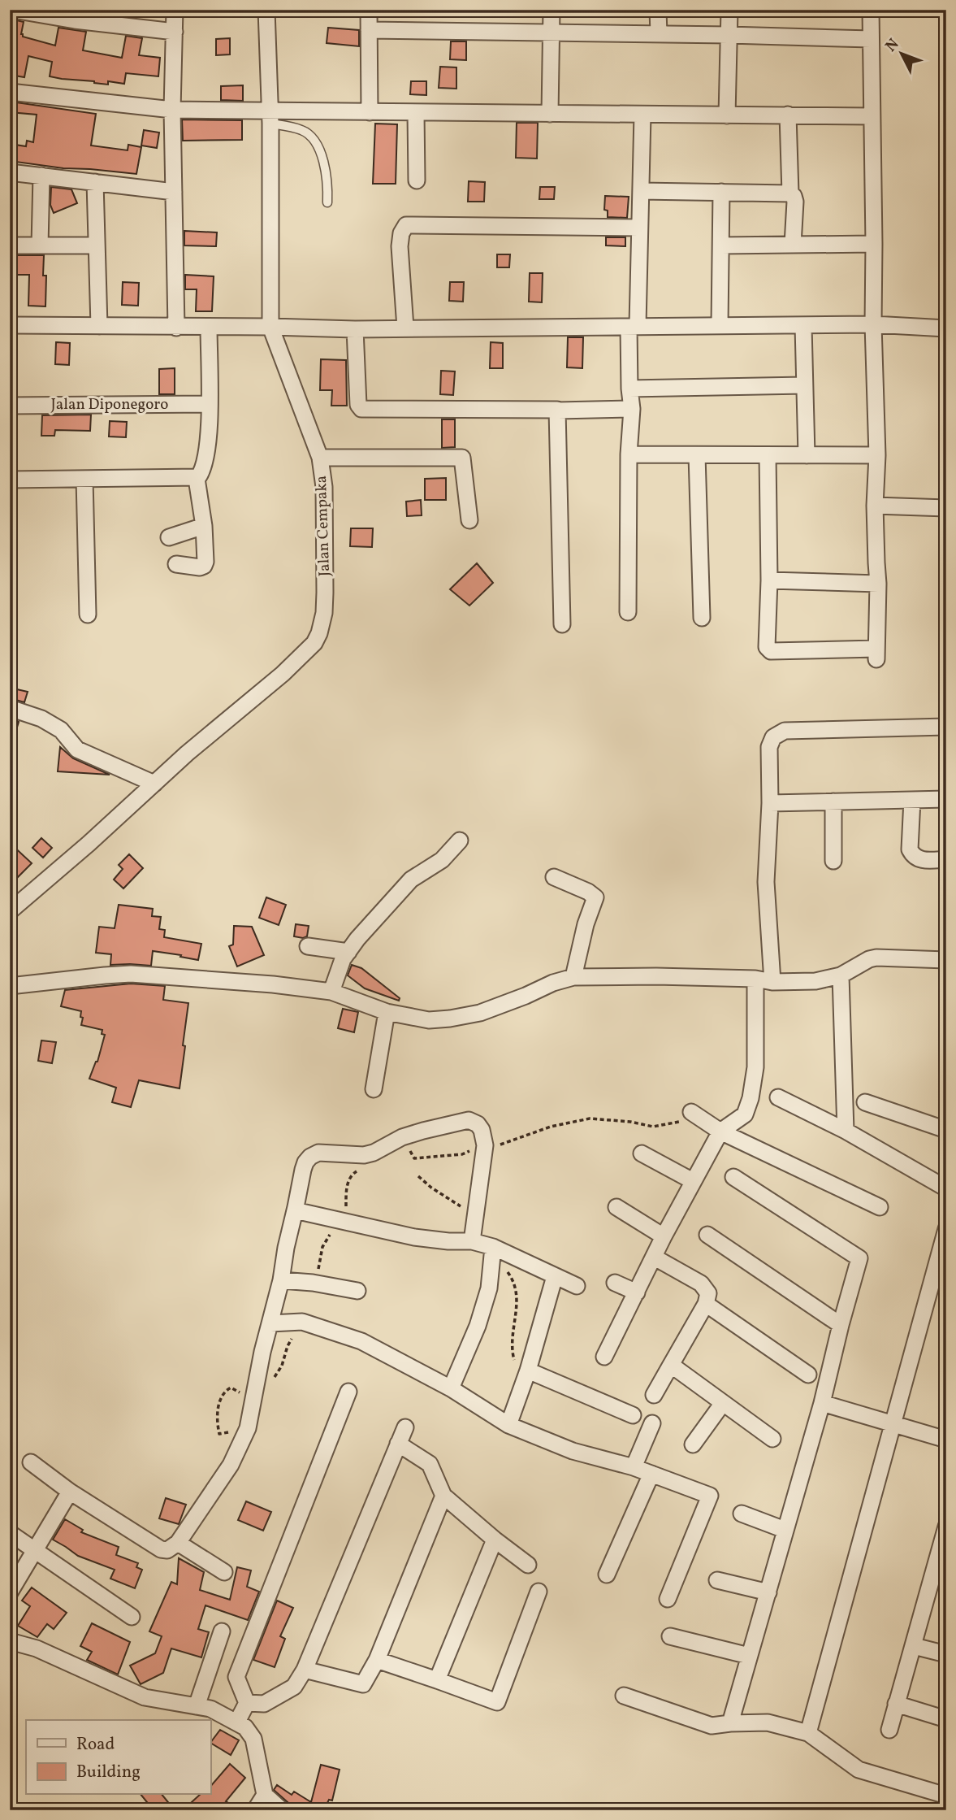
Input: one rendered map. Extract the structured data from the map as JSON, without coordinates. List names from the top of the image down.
{
  "streets": {
    "street": ["Jalan Diponegoro", "Jalan Cempaka"]
  },
  "legend": ["Road", "Building"],
  "north": "top left"
}
